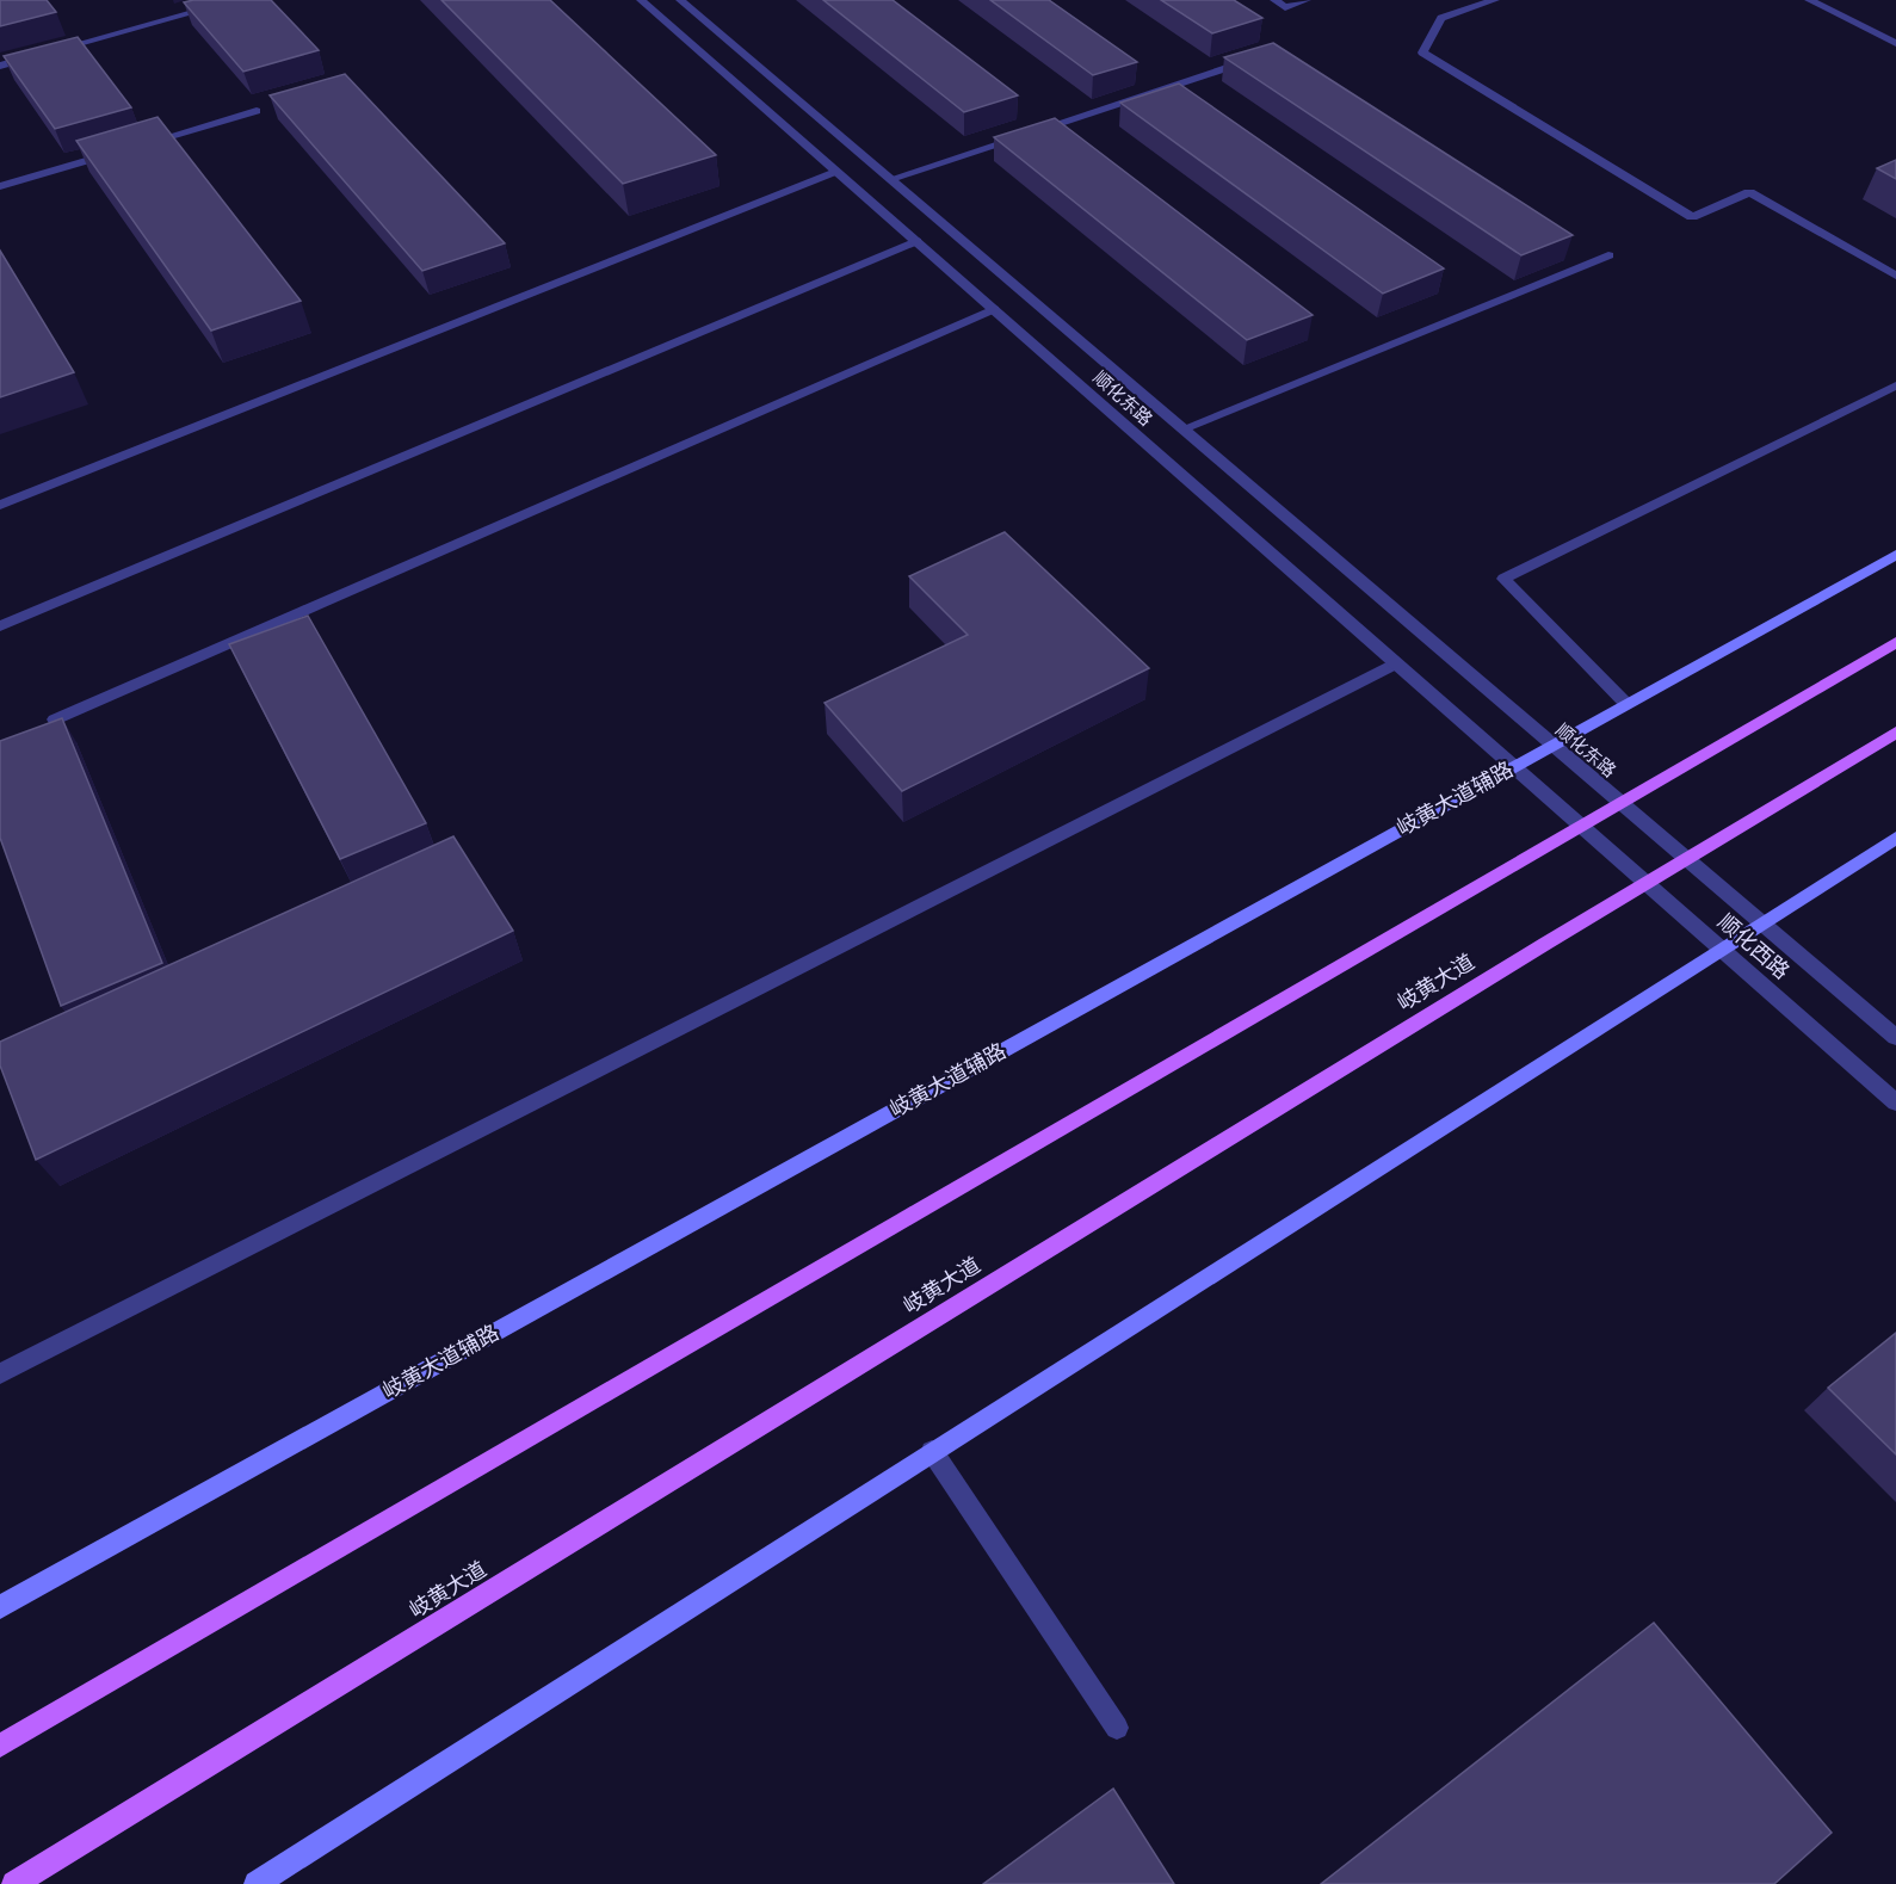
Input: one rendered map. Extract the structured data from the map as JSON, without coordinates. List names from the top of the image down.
{
  "streets": {
    "main road": ["岐黄大道辅路", "岐黄大道"],
    "street": ["顺化东路", "顺化西路"]
  },
  "crossings": [
    ["顺化东路", "岐黄大道辅路"],
    ["顺化东路", "顺化西路"],
    ["顺化西路", "岐黄大道"]
  ]
}
